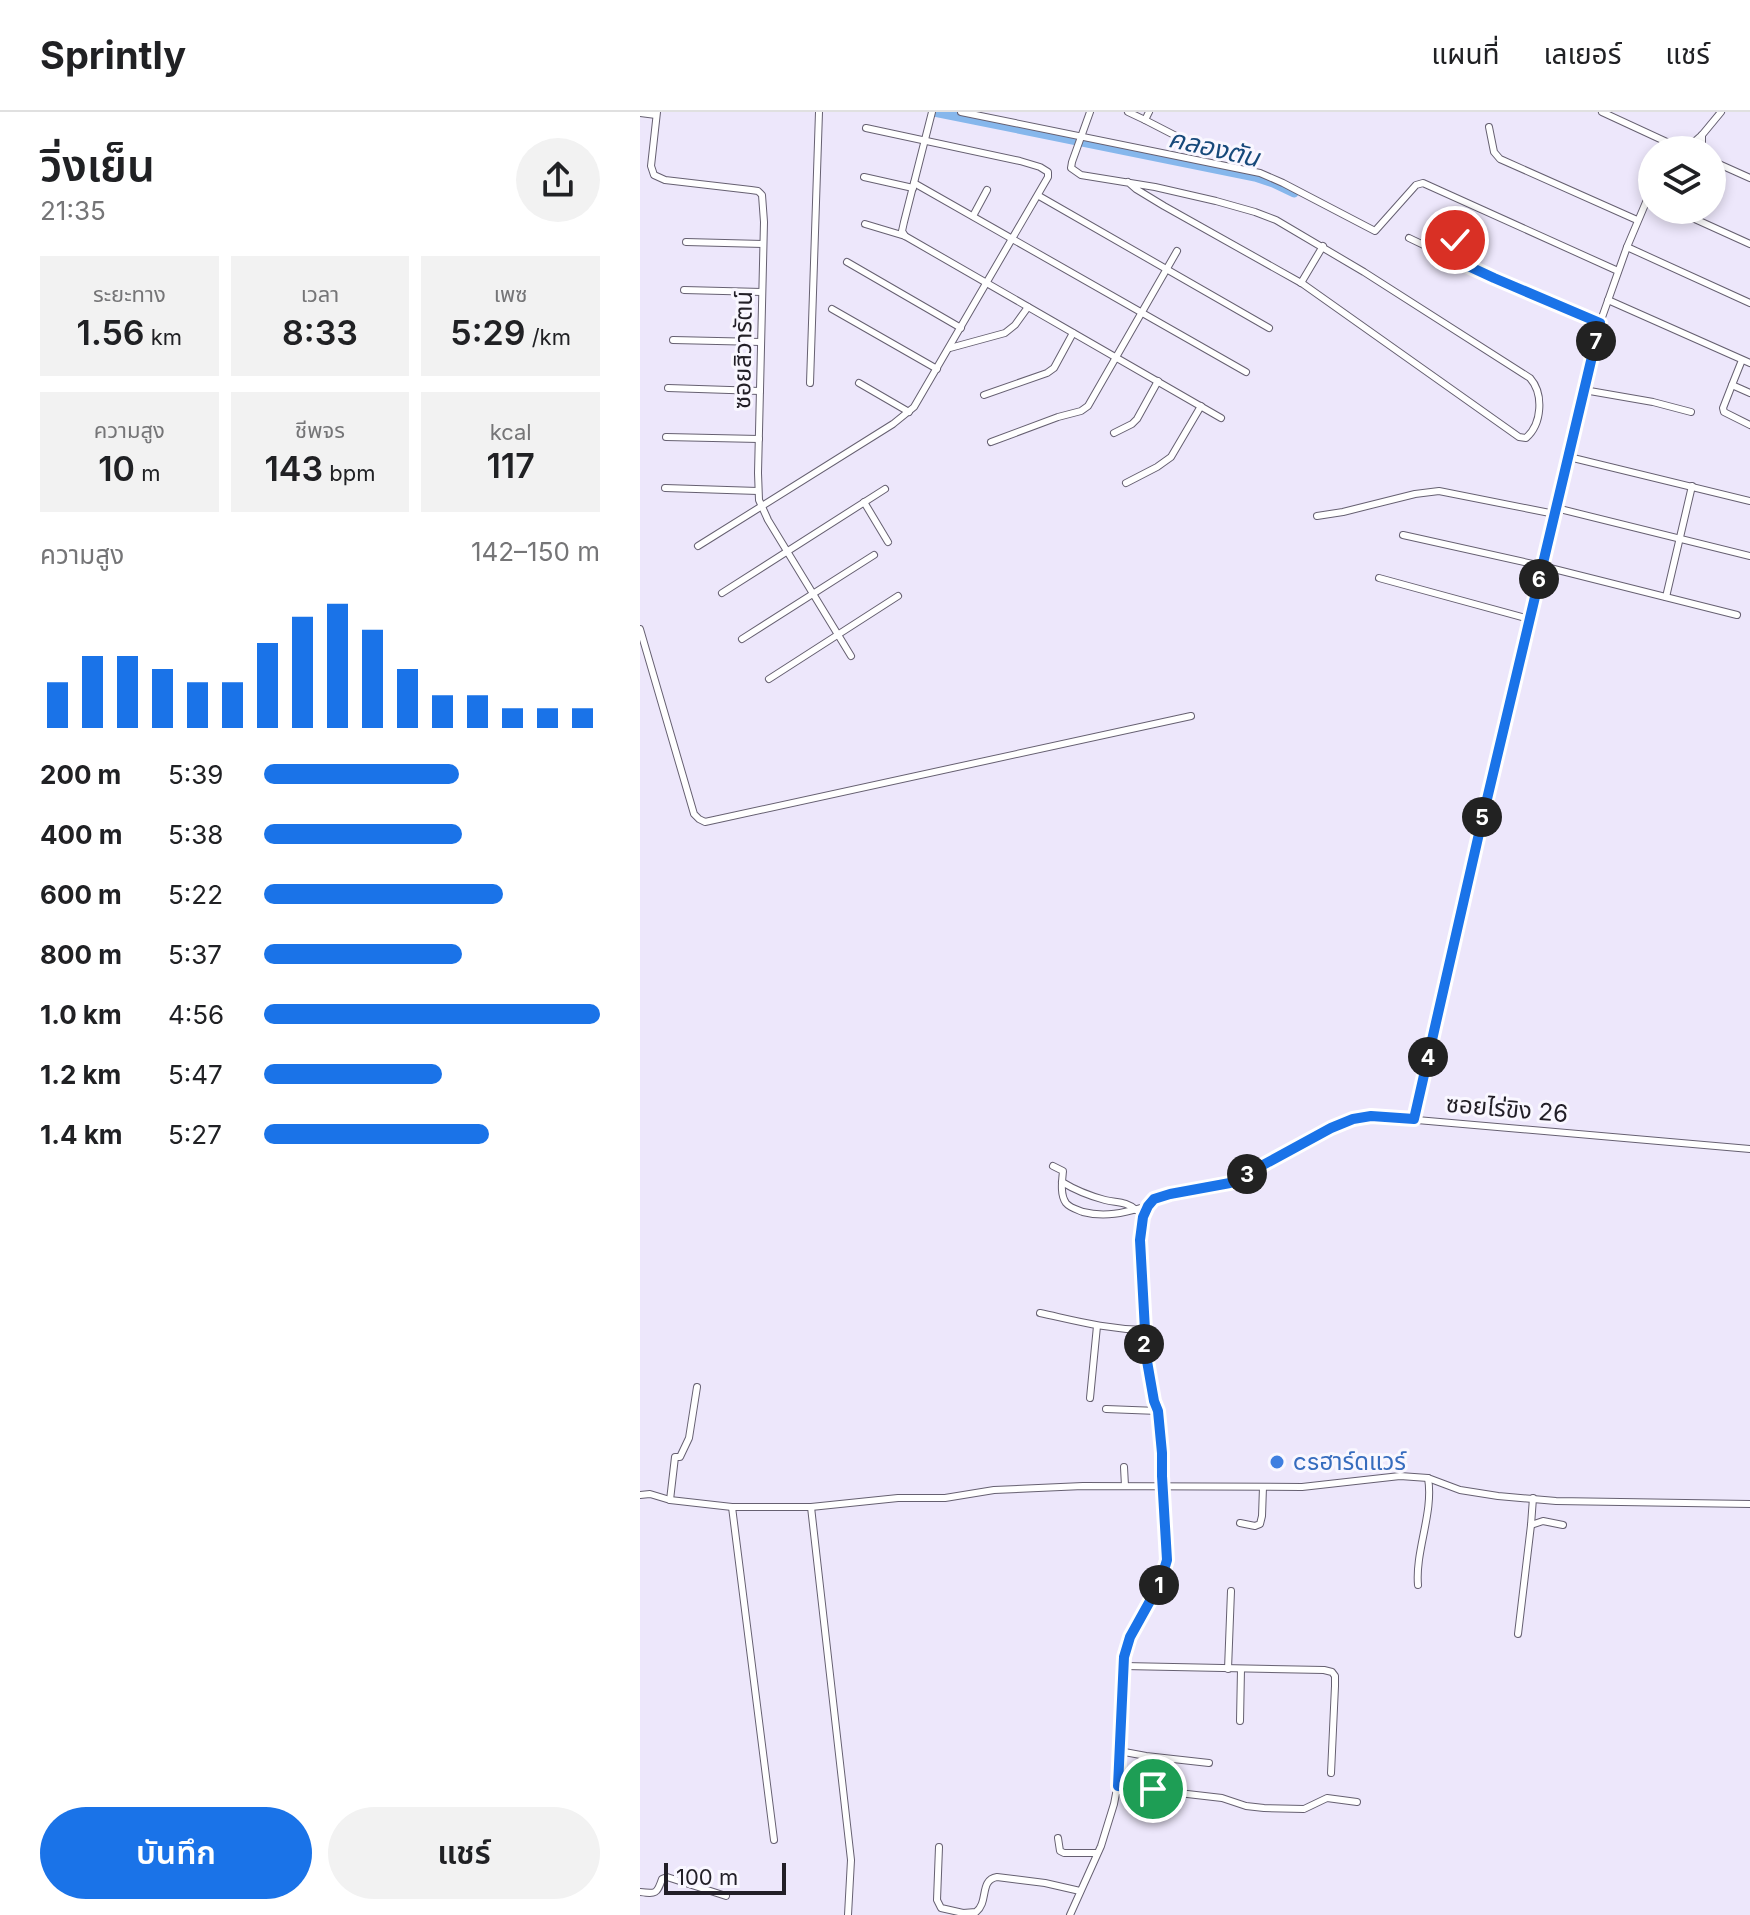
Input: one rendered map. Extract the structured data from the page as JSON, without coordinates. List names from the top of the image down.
{
  "streets": {
    "street": ["ซอยสิวารัตน์", "ซอยไร่ขิง 26"]
  },
  "water": ["คลองตัน"],
  "places": ["csฮาร์ดแวร์"],
  "scale_bar": "100 m",
  "page": {
    "header": "Sprintly",
    "nav": ["แผนที่", "เลเยอร์", "แชร์"],
    "heading": ["วิ่งเย็น", "21:35"],
    "stats": [
      ["ระยะทาง", "1.56 km"],
      ["เวลา", "8:33"],
      ["เพซ", "5:29 /km"],
      ["ความสูง", "10 m"],
      ["ชีพจร", "143 bpm"],
      ["kcal", "117"]
    ],
    "pins": [
      "7",
      "6",
      "5",
      "4",
      "3",
      "2",
      "1"
    ],
    "chart": ["ความสูง", "142–150 m"],
    "list": [
      {
        "name": "200 m",
        "note": "5:39"
      },
      {
        "name": "400 m",
        "note": "5:38"
      },
      {
        "name": "600 m",
        "note": "5:22"
      },
      {
        "name": "800 m",
        "note": "5:37"
      },
      {
        "name": "1.0 km",
        "note": "4:56"
      },
      {
        "name": "1.2 km",
        "note": "5:47"
      },
      {
        "name": "1.4 km",
        "note": "5:27"
      }
    ],
    "buttons": ["บันทึก", "แชร์"],
    "scale": "100 m"
  }
}
